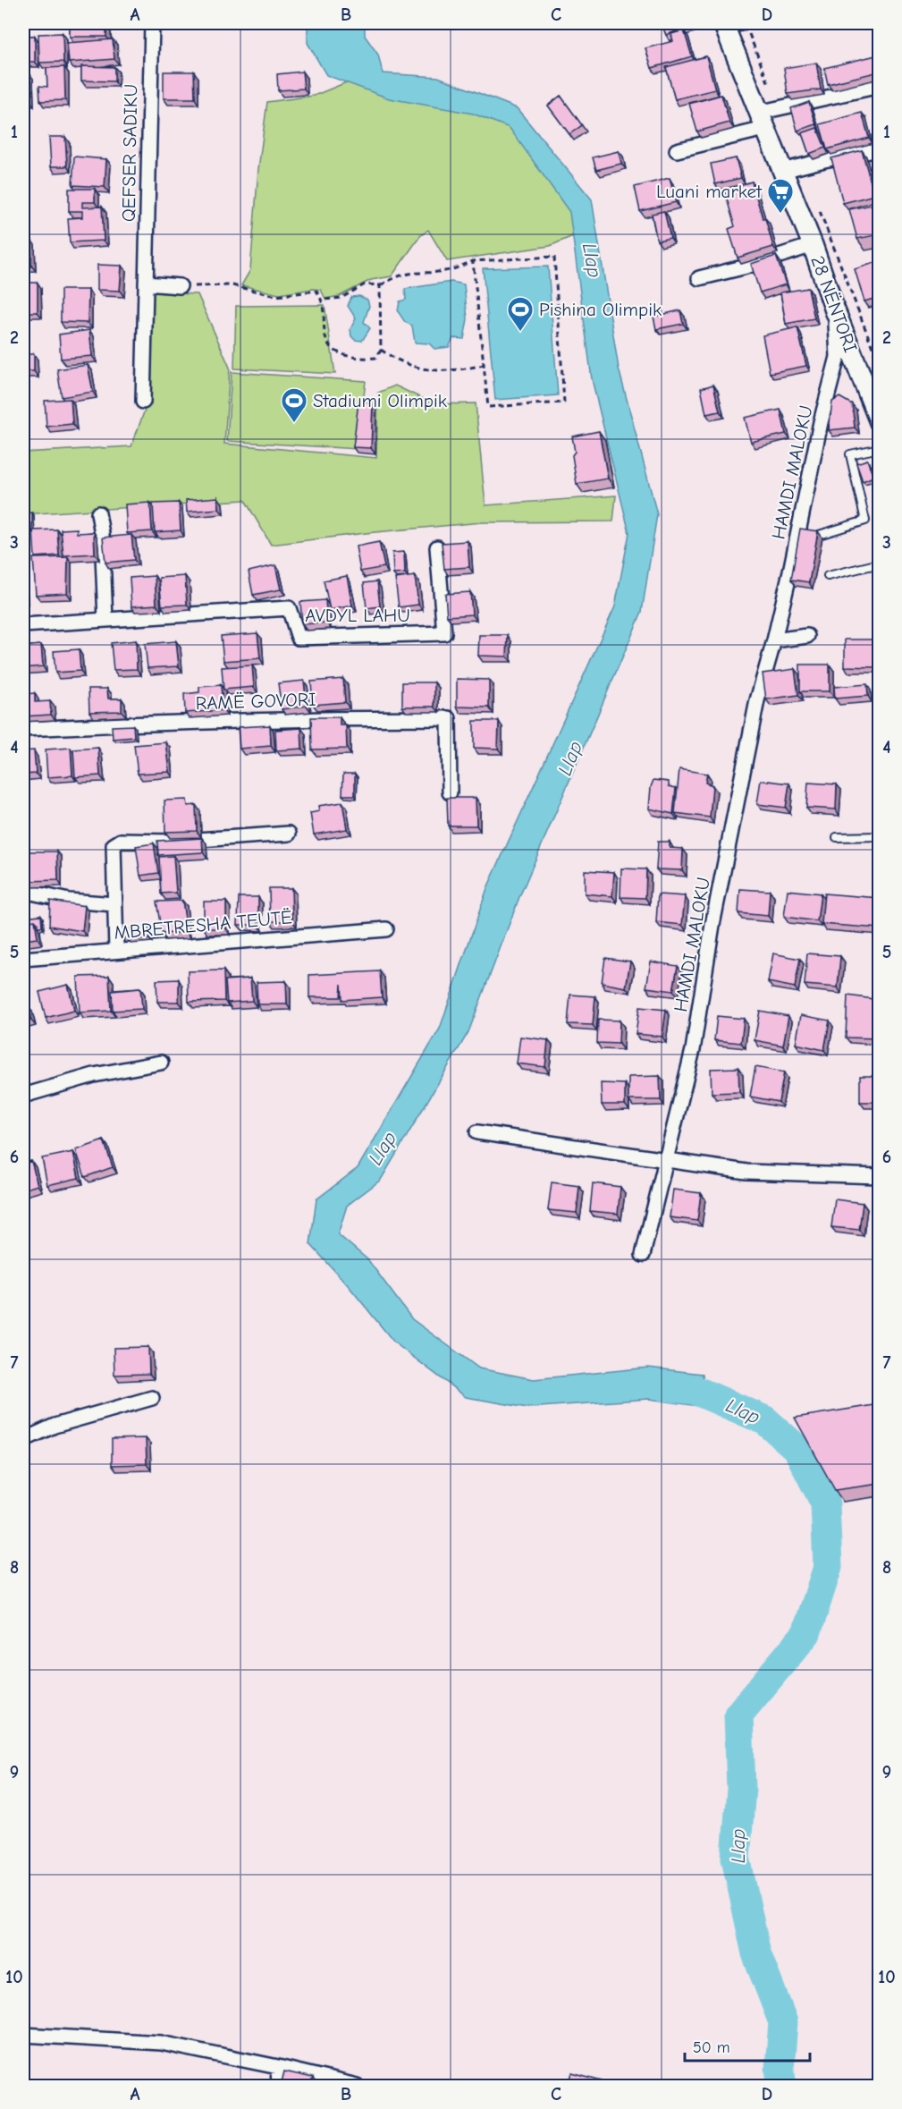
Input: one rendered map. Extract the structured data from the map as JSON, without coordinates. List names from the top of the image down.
{
  "streets": {
    "main road": ["28 NËNTORI"],
    "street": [
      "QEFSER SADIKU",
      "HAMDI MALOKU",
      "AVDYL LAHU",
      "RAMË GOVORI",
      "MBRETRESHA TEUTË"
    ]
  },
  "crossings": [
    ["28 NËNTORI", "HAMDI MALOKU"]
  ],
  "water": ["Llap"],
  "places": {
    "supermarket": ["Luani market"],
    "sports": ["Pishina Olimpik", "Stadiumi Olimpik"]
  },
  "scale_bar": "50 m",
  "grid": {
    "columns": [
      "A",
      "B",
      "C",
      "D"
    ],
    "rows": [
      "1",
      "2",
      "3",
      "4",
      "5",
      "6",
      "7",
      "8",
      "9",
      "10"
    ]
  }
}
